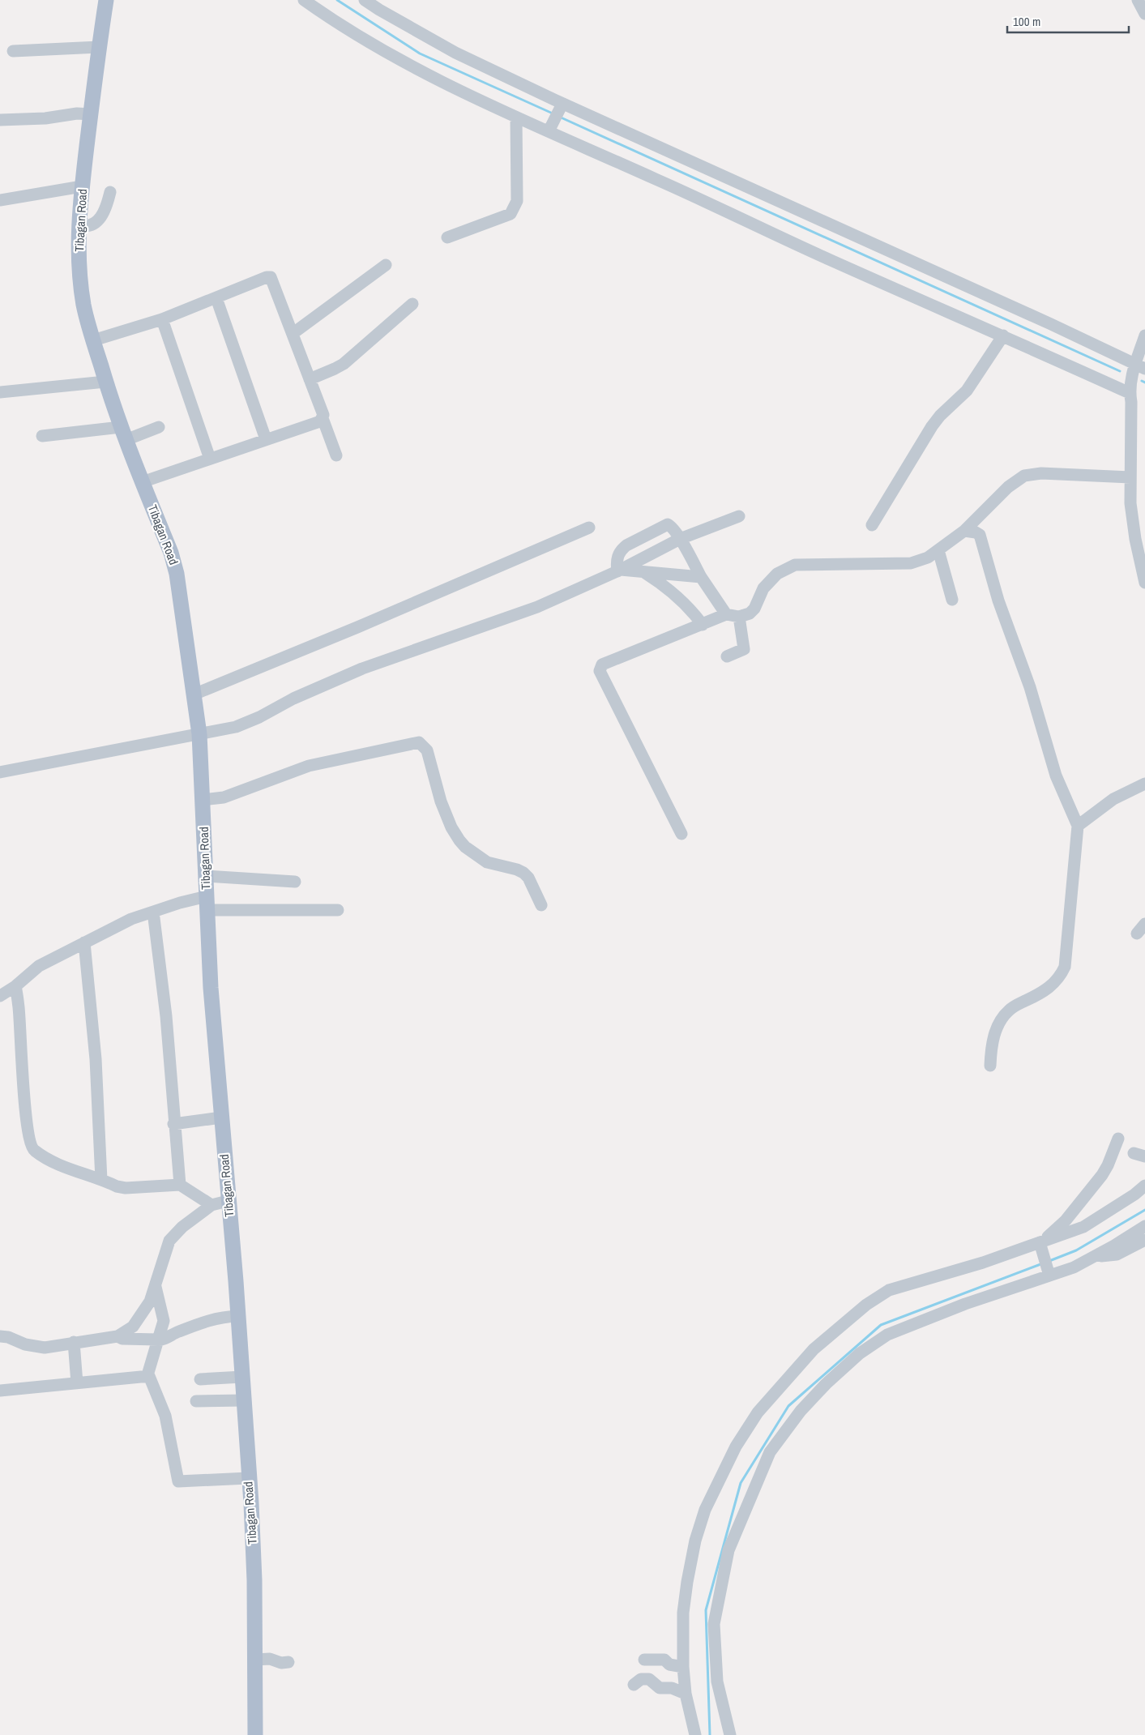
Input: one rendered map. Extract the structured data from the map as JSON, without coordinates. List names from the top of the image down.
{
  "streets": {
    "main road": ["Tibagan Road"]
  },
  "scale_bar": "100 m"
}
